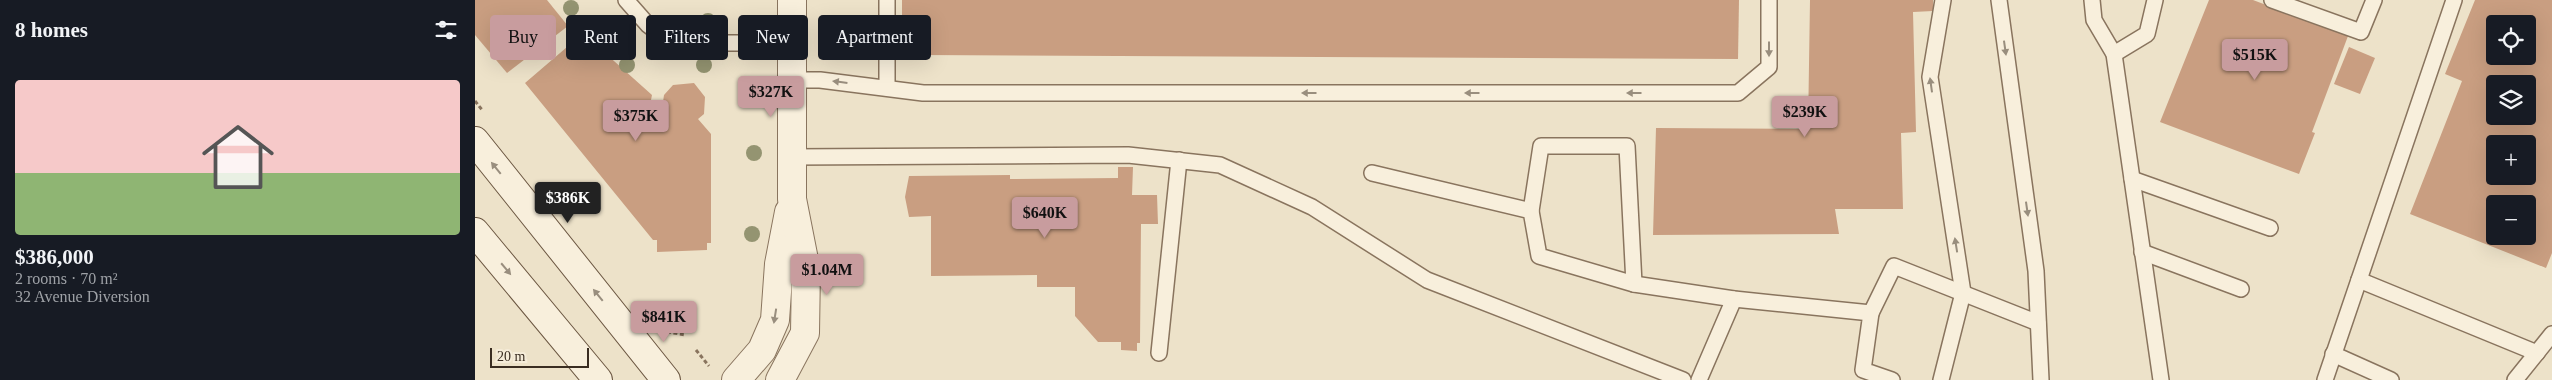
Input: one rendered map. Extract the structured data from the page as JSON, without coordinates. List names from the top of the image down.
{
  "scale_bar": "20 m",
  "page": {
    "heading": "8 homes",
    "map_buttons": ["+", "−"],
    "chip": [
      "Buy",
      "Rent",
      "Filters",
      "New",
      "Apartment"
    ],
    "price": [
      "$515K",
      "$327K",
      "$239K",
      "$375K",
      "$386K",
      "$640K",
      "$1.04M",
      "$841K"
    ],
    "list": [
      {
        "name": "$386,000",
        "note": "2 rooms · 70 m² · 32 Avenue Diversion"
      }
    ],
    "scale": "20 m"
  }
}
